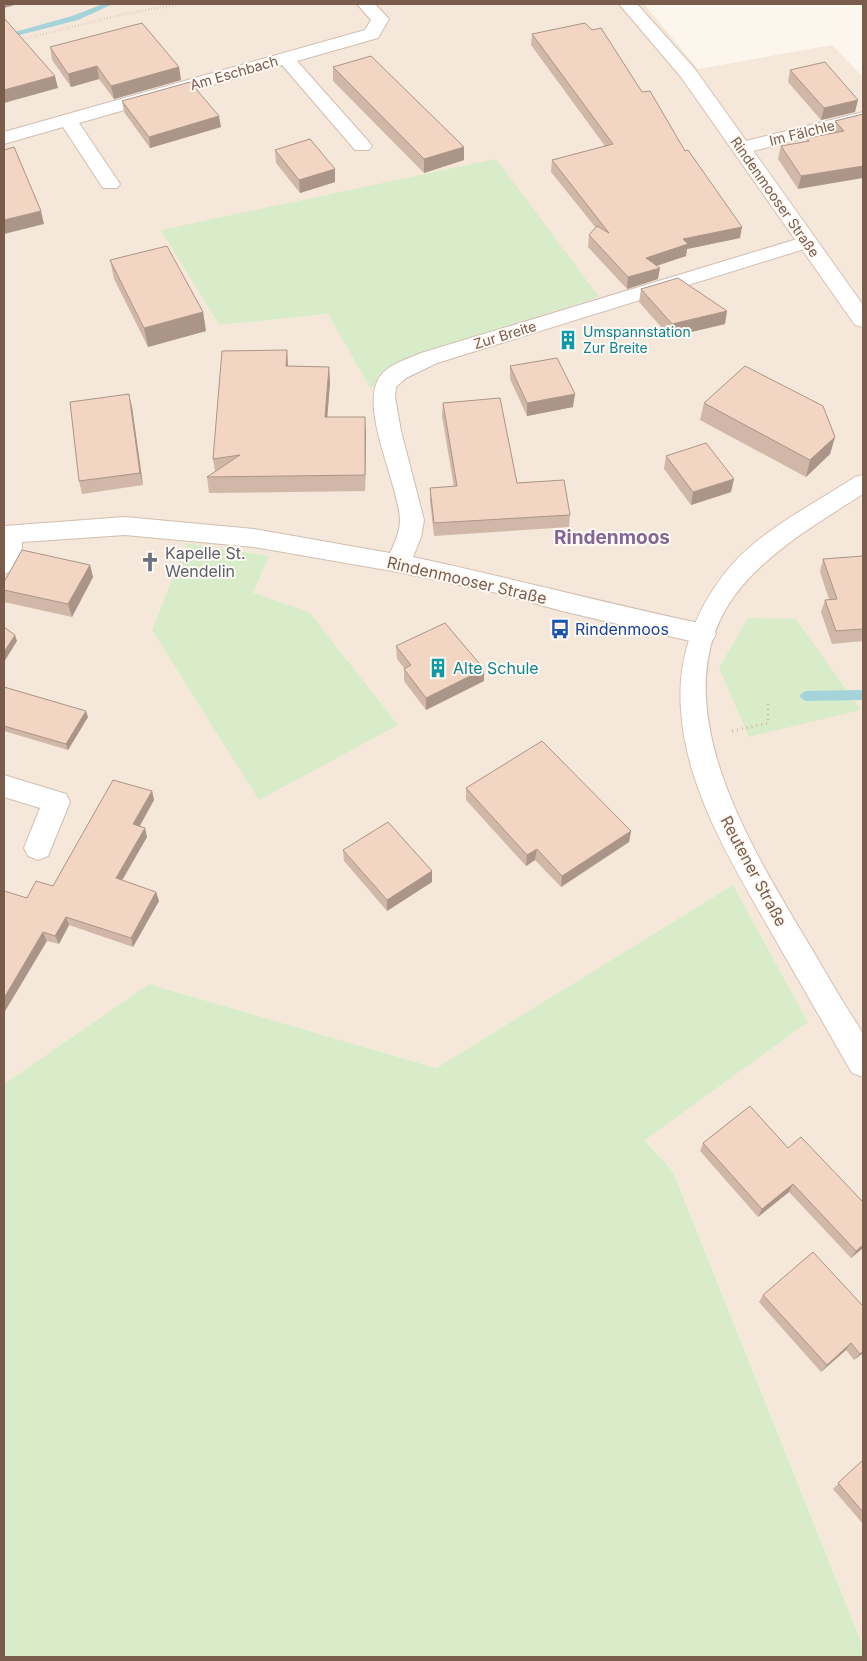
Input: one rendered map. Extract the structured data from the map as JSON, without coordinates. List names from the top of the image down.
{
  "streets": {
    "street": [
      "Am Eschbach",
      "Im Fälchle",
      "Rindenmooser Straße",
      "Zur Breite",
      "Reutener Straße"
    ]
  },
  "crossings": [
    ["Im Fälchle", "Rindenmooser Straße"],
    ["Rindenmooser Straße", "Zur Breite"],
    ["Rindenmooser Straße", "Reutener Straße"]
  ],
  "districts": ["Rindenmoos"],
  "places": {
    "building": ["Umspannstation Zur Breite", "Alte Schule"],
    "church": ["Kapelle St. Wendelin"],
    "bus stop": ["Rindenmoos"]
  }
}
